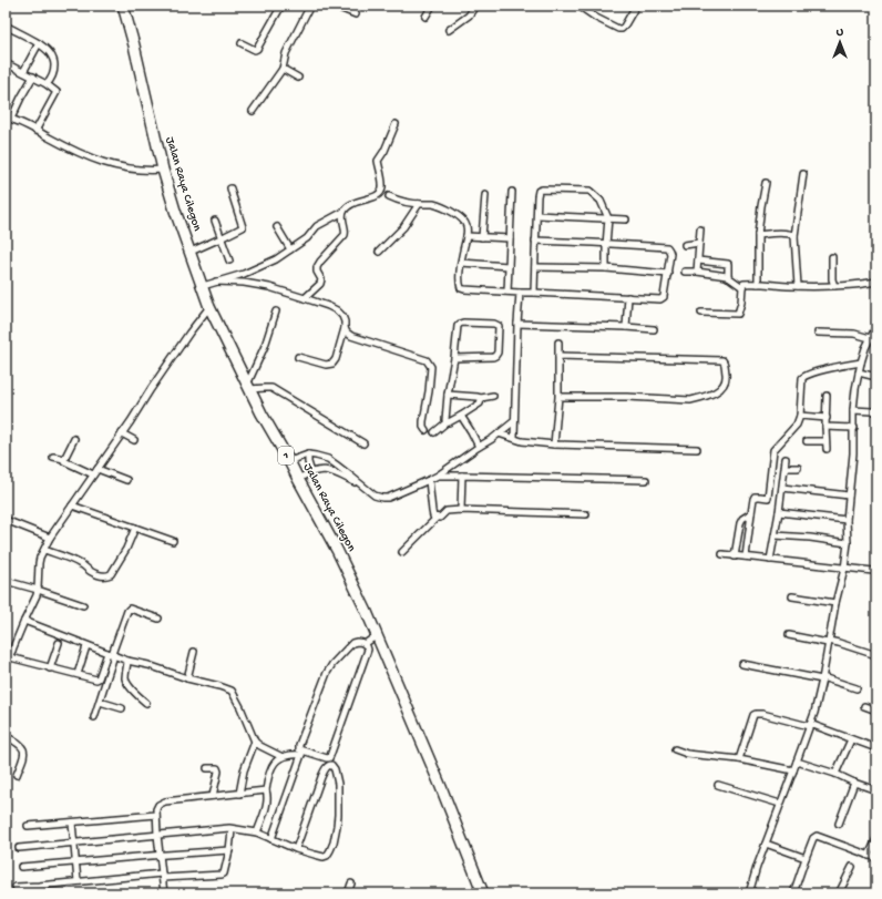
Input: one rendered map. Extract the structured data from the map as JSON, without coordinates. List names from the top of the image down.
{
  "streets": {
    "highway": ["Jalan Raya Cilegon", "1"]
  },
  "north": "top"
}
